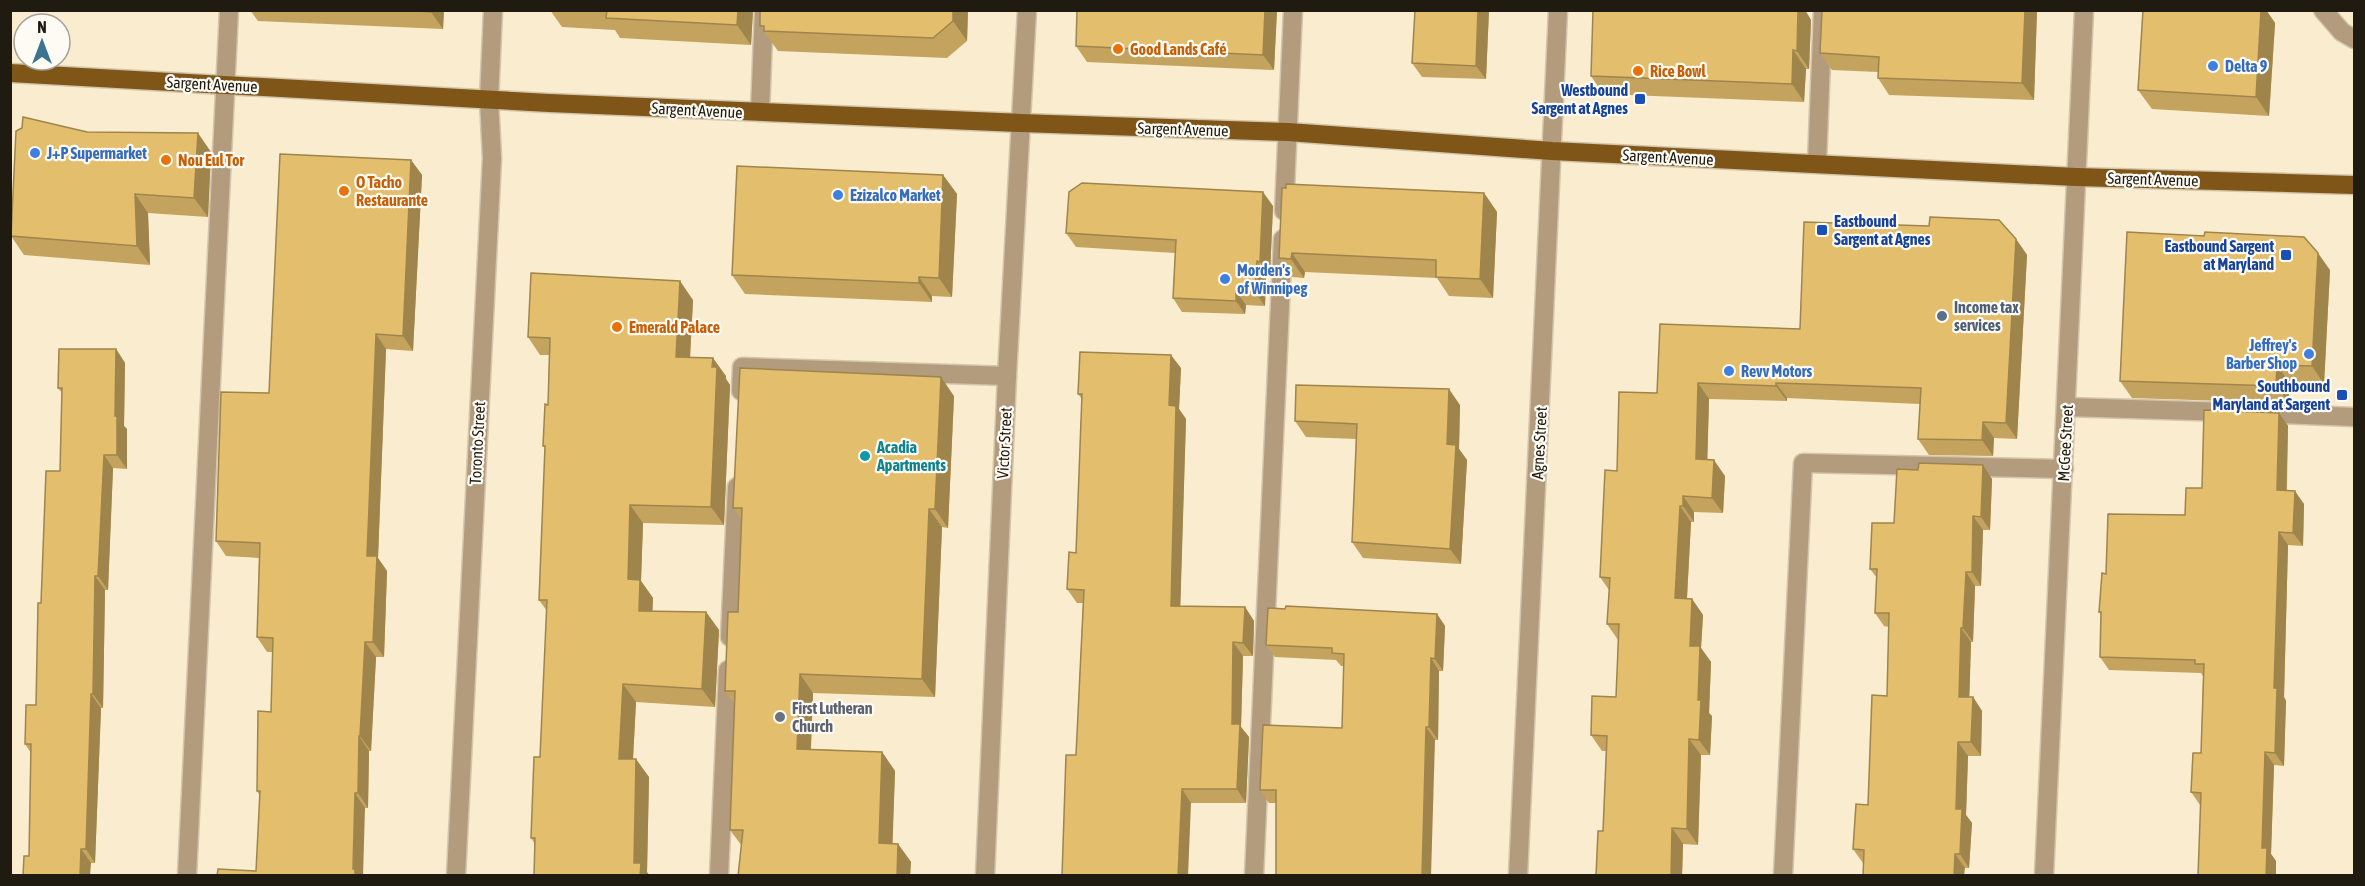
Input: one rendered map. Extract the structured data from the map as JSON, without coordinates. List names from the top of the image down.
{
  "streets": {
    "main road": ["Sargent Avenue"],
    "street": [
      "Toronto Street",
      "Victor Street",
      "Agnes Street",
      "McGee Street"
    ]
  },
  "crossings": [
    ["Sargent Avenue", "Toronto Street"],
    ["Sargent Avenue", "Victor Street"],
    ["Sargent Avenue", "Agnes Street"],
    ["Sargent Avenue", "McGee Street"]
  ],
  "places": {
    "other": [
      "Good Lands Café",
      "Delta 9",
      "Rice Bowl",
      "J+P Supermarket",
      "Nou Eul Tor",
      "O Tacho Restaurante",
      "Ezizalco Market",
      "Morden's of Winnipeg",
      "Income tax services",
      "Emerald Palace",
      "Jeffrey's Barber Shop",
      "Revv Motors",
      "Acadia Apartments",
      "First Lutheran Church"
    ],
    "transit": [
      "Westbound Sargent at Agnes",
      "Eastbound Sargent at Agnes",
      "Eastbound Sargent at Maryland",
      "Southbound Maryland at Sargent"
    ]
  },
  "north": "top"
}
